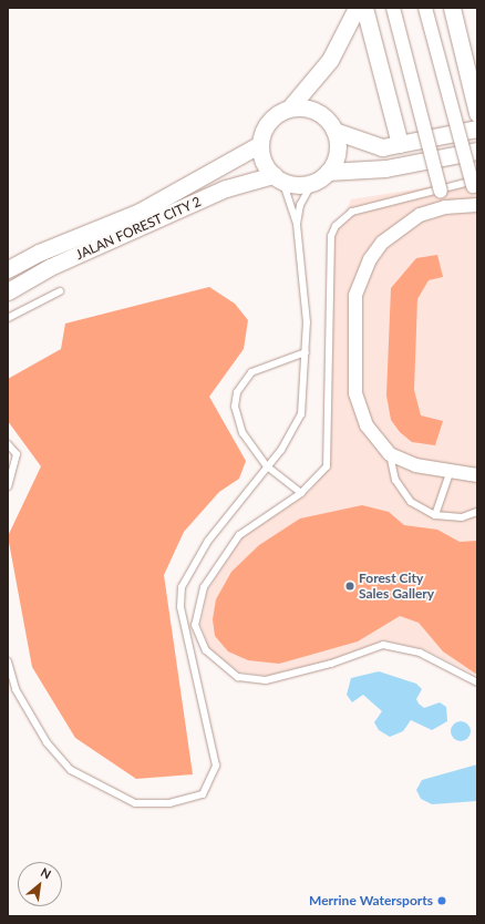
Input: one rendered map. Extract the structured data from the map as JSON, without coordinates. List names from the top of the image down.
{
  "streets": {
    "street": ["JALAN FOREST CITY 2"]
  },
  "places": ["Forest City Sales Gallery", "Merrine Watersports"],
  "north": "top right"
}
